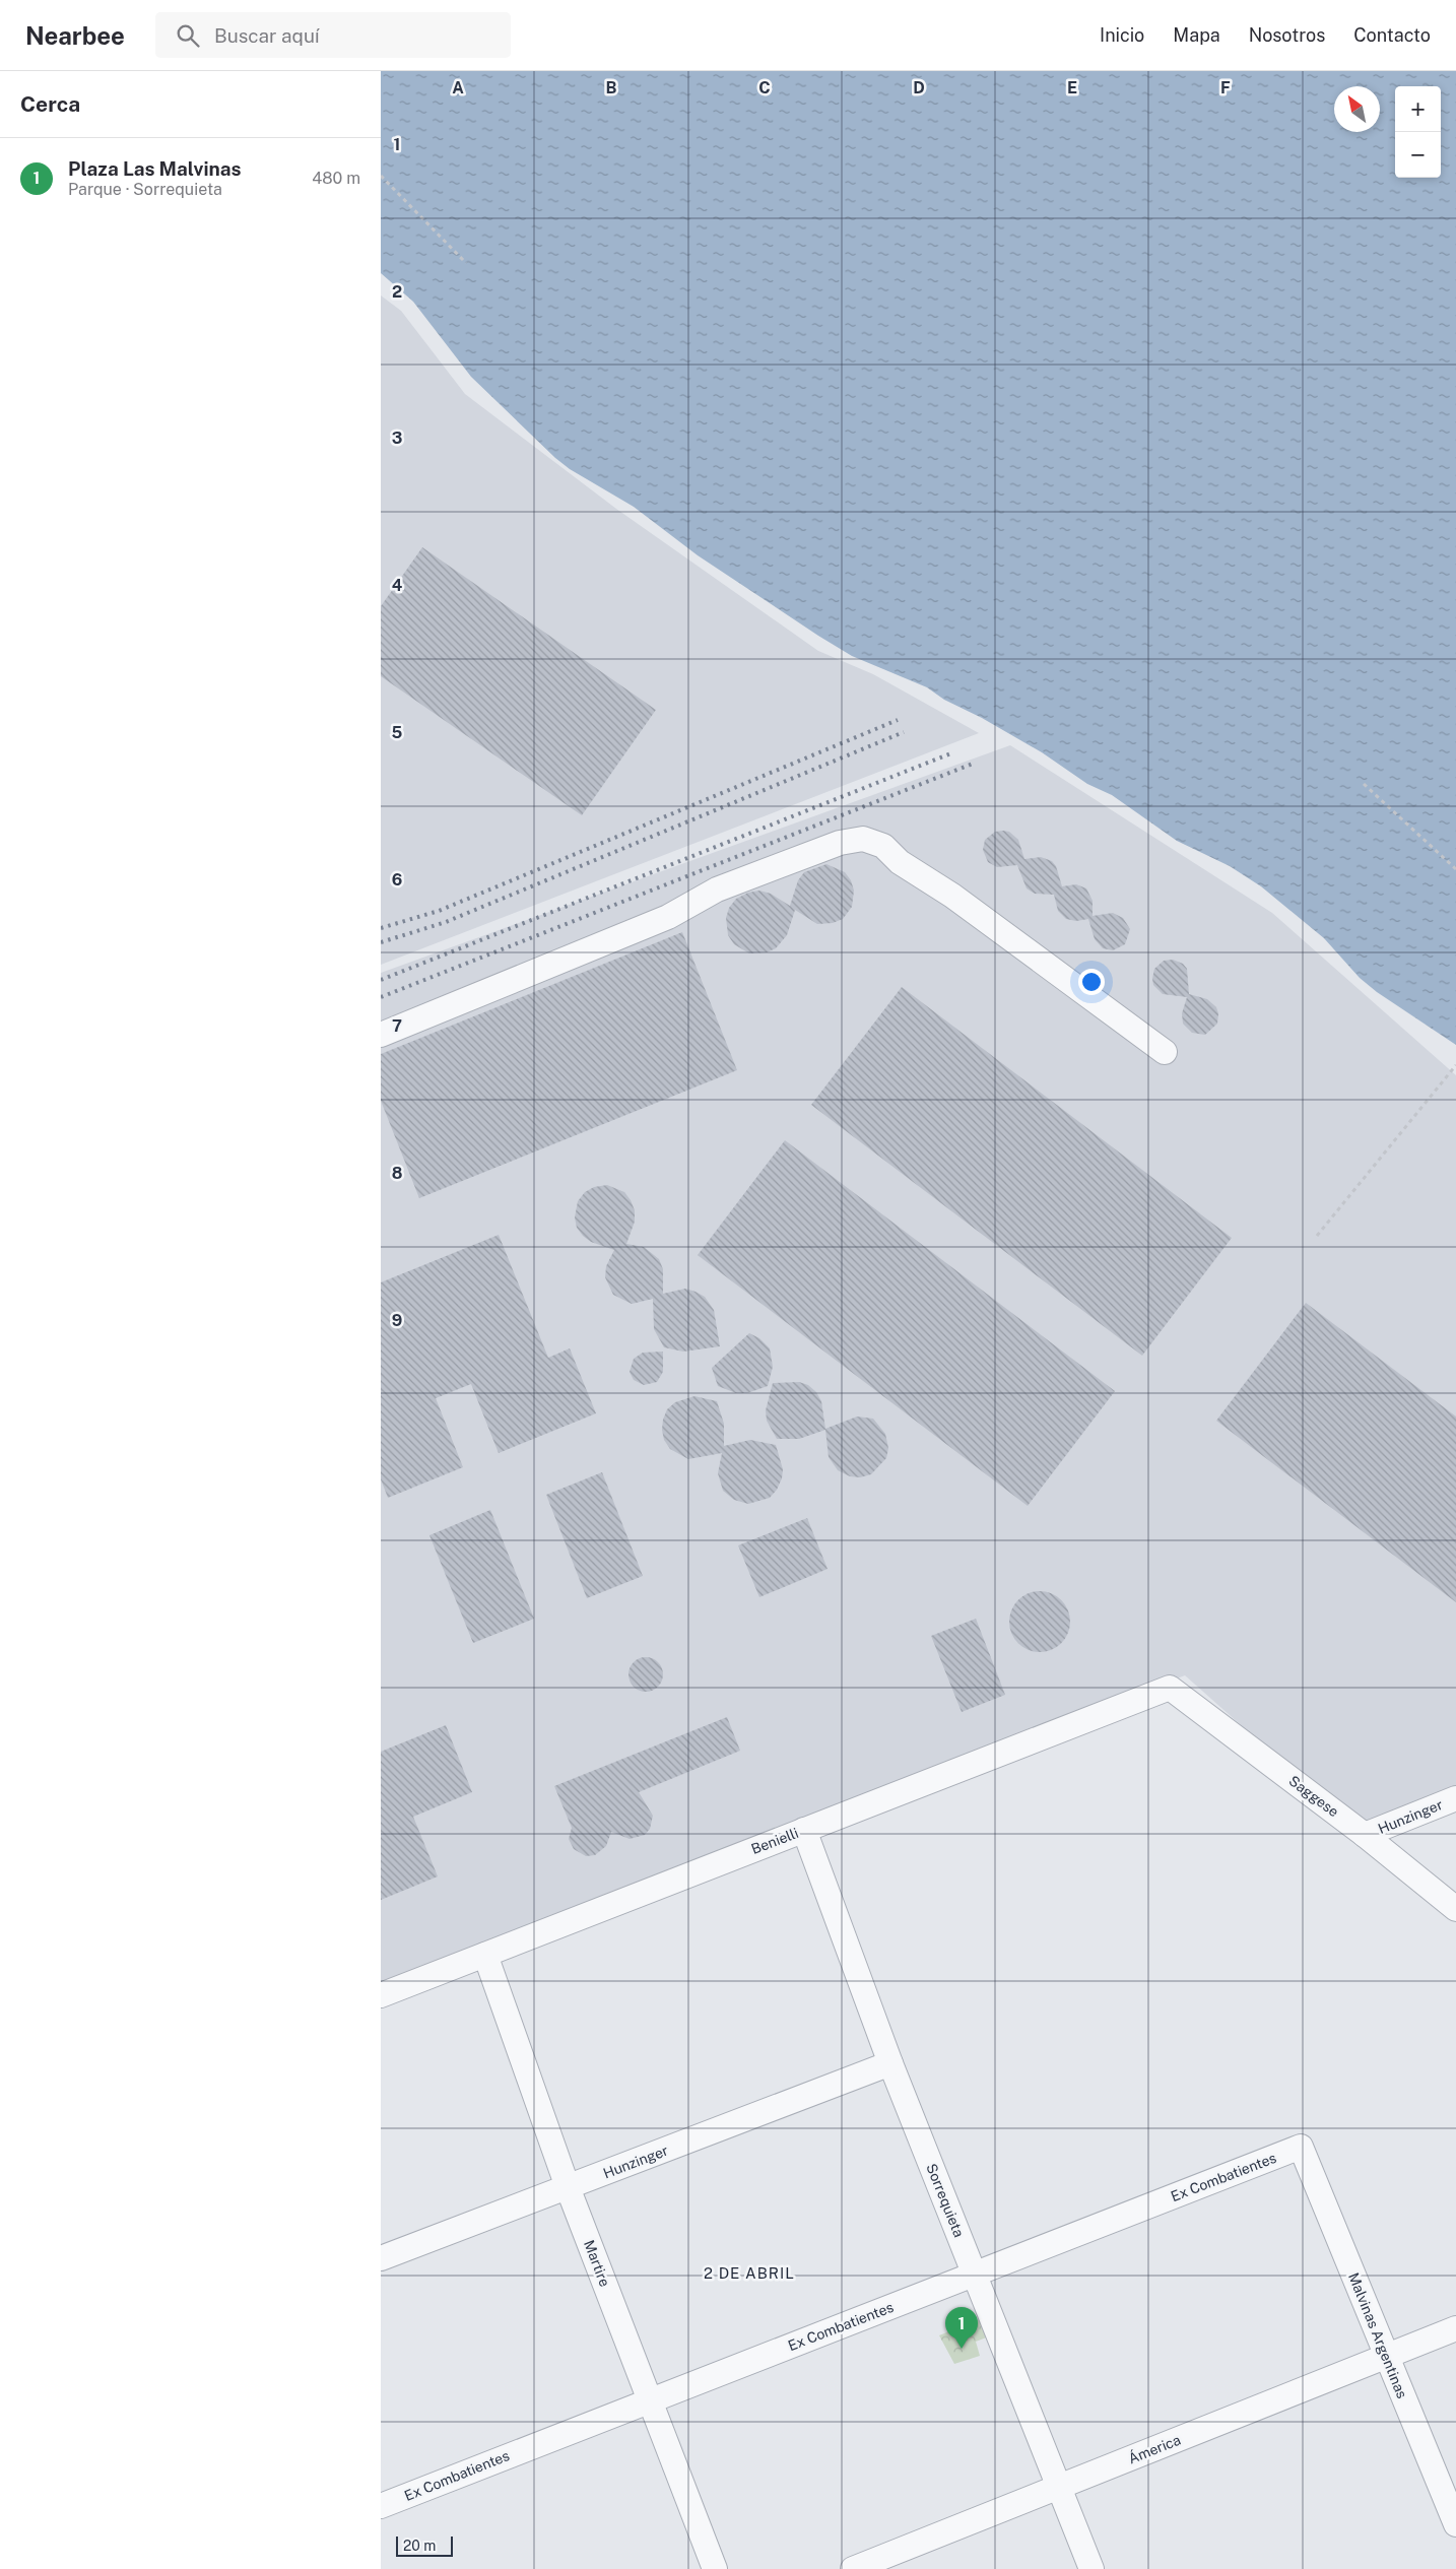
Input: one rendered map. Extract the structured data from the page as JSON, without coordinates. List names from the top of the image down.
{
  "streets": {
    "street": [
      "Saggese",
      "Hunzinger",
      "Benielli",
      "Ex Combatientes",
      "Sorrequieta",
      "Martire",
      "Malvinas Argentinas",
      "Ámerica"
    ]
  },
  "crossings": [
    ["Saggese", "Hunzinger"],
    ["Saggese", "Benielli"],
    ["Hunzinger", "Sorrequieta"],
    ["Hunzinger", "Martire"],
    ["Benielli", "Sorrequieta"],
    ["Benielli", "Martire"],
    ["Ex Combatientes", "Sorrequieta"],
    ["Ex Combatientes", "Martire"],
    ["Ex Combatientes", "Malvinas Argentinas"],
    ["Sorrequieta", "Ámerica"],
    ["Malvinas Argentinas", "Ámerica"]
  ],
  "districts": ["2 DE ABRIL"],
  "scale_bar": "20 m",
  "north": "top left",
  "page": {
    "header": "Nearbee",
    "search": "Buscar aquí",
    "nav": [
      "Inicio",
      "Mapa",
      "Nosotros",
      "Contacto"
    ],
    "heading": "Cerca",
    "map_buttons": ["+", "−"],
    "list": [
      {
        "mark": "1",
        "name": "Plaza Las Malvinas",
        "note": "Parque · Sorrequieta",
        "value": "480 m"
      }
    ],
    "pins": "1",
    "scale": "20 m"
  },
  "grid": {
    "columns": [
      "A",
      "B",
      "C",
      "D",
      "E",
      "F"
    ],
    "rows": [
      "1",
      "2",
      "3",
      "4",
      "5",
      "6",
      "7",
      "8",
      "9"
    ]
  }
}
